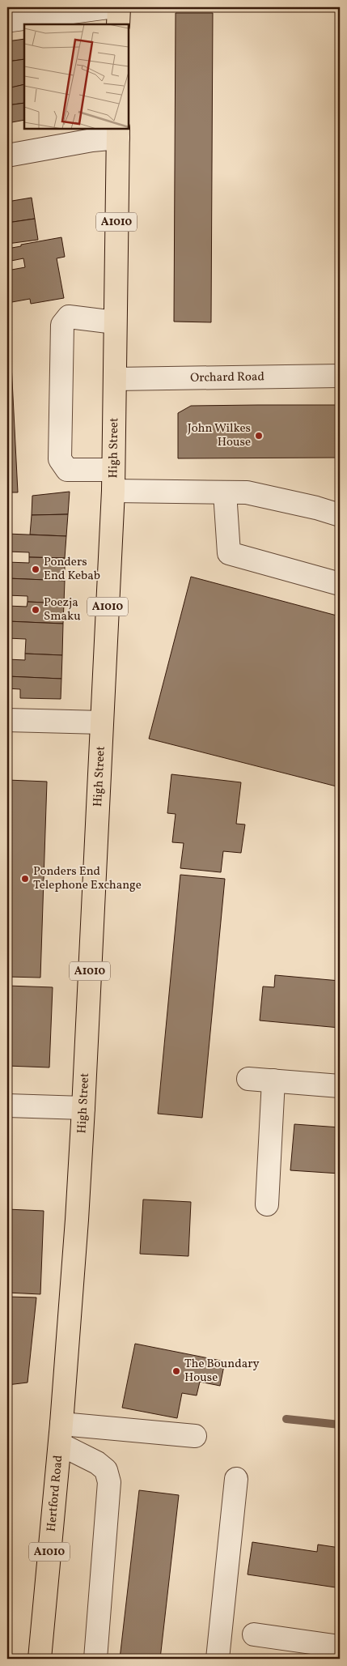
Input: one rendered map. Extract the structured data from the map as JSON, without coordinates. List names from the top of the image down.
{
  "streets": {
    "main road": ["A1010", "High Street", "Hertford Road"],
    "street": ["Orchard Road"]
  },
  "crossings": [
    ["Orchard Road", "High Street"],
    ["High Street", "Hertford Road"]
  ],
  "places": [
    "John Wilkes House",
    "Ponders End Kebab",
    "Poezja Smaku",
    "Ponders End Telephone Exchange",
    "The Boundary House"
  ]
}
